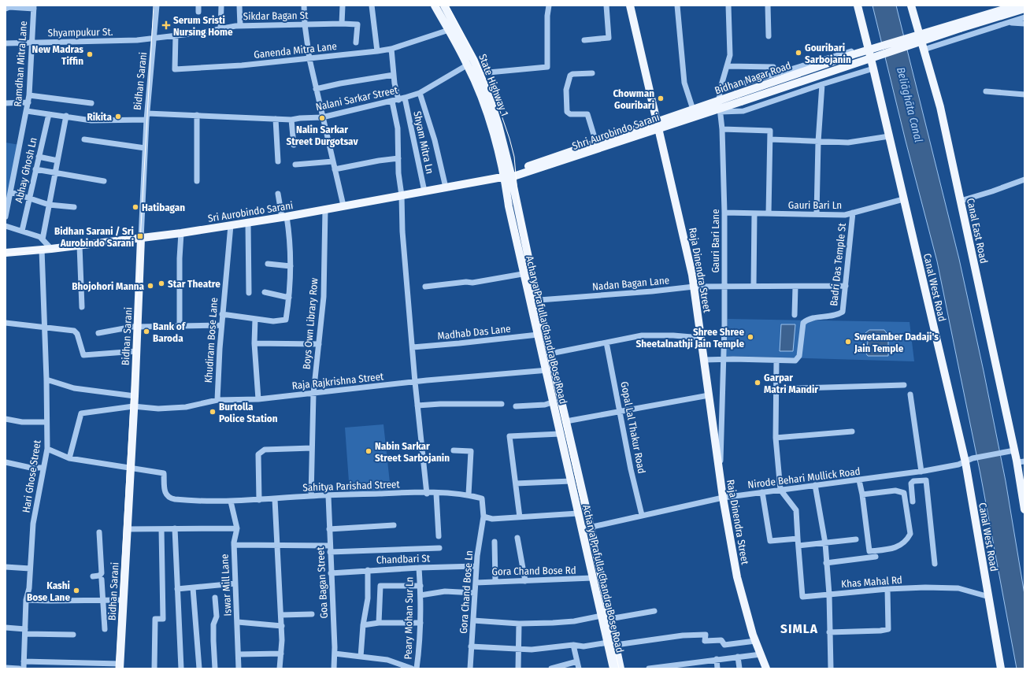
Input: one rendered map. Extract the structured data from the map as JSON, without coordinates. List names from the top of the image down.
{
  "streets": {
    "main road": [
      "Bidhan Nagar Road",
      "Bidhan Sarani",
      "State Highway 1",
      "Shri Aurobindo Sarani",
      "Sri Aurobindo Sarani",
      "Canal East Road",
      "Raja Dinendra Street",
      "Canal West Road",
      "Acharya Prafulla Chandra Bose Road"
    ],
    "street": [
      "Sikdar Bagan St",
      "Shyampukur St.",
      "Ganenda Mitra Lane",
      "Ramdhan Mitra Lane",
      "Nalani Sarkar Street",
      "Shyam Mitra Ln",
      "Abhay Ghosh Ln",
      "Gauri Bari Ln",
      "Gauri Bari Lane",
      "Badri Das Temple St",
      "Nadan Bagan Lane",
      "Boys Own Library Row",
      "Madhab Das Lane",
      "Khudiram Bose Lane",
      "Raja Rajkrishna Street",
      "Gopal Lal Thakur Road",
      "Hari Ghose Street",
      "Nirode Behari Mullick Road",
      "Sahitya Parishad Street",
      "Chandbari St",
      "Gora Chand Bose Rd",
      "Khas Mahal Rd",
      "Goa Bagan Street",
      "Iswar Mill Lane",
      "Gora Chand Bose Ln",
      "Peary Mohan Sur Ln"
    ]
  },
  "crossings": [
    ["Sikdar Bagan St", "Shyampukur St."],
    ["Sikdar Bagan St", "Ganenda Mitra Lane"],
    ["Sikdar Bagan St", "Bidhan Sarani"],
    ["Shyampukur St.", "Ramdhan Mitra Lane"],
    ["Shyampukur St.", "Bidhan Sarani"],
    ["Ganenda Mitra Lane", "Shyam Mitra Ln"],
    ["Ganenda Mitra Lane", "Acharya Prafulla Chandra Bose Road"],
    ["Bidhan Nagar Road", "State Highway 1"],
    ["Bidhan Nagar Road", "Shri Aurobindo Sarani"],
    ["Bidhan Nagar Road", "Sri Aurobindo Sarani"],
    ["Bidhan Nagar Road", "Gauri Bari Lane"],
    ["Bidhan Nagar Road", "Raja Dinendra Street"],
    ["Bidhan Nagar Road", "Acharya Prafulla Chandra Bose Road"],
    ["Bidhan Sarani", "Nalani Sarkar Street"],
    ["Bidhan Sarani", "Sri Aurobindo Sarani"],
    ["Bidhan Sarani", "Raja Rajkrishna Street"],
    ["Bidhan Sarani", "Sahitya Parishad Street"],
    ["State Highway 1", "Nalani Sarkar Street"],
    ["State Highway 1", "Shri Aurobindo Sarani"],
    ["State Highway 1", "Sri Aurobindo Sarani"],
    ["State Highway 1", "Acharya Prafulla Chandra Bose Road"],
    ["Nalani Sarkar Street", "Shyam Mitra Ln"],
    ["Nalani Sarkar Street", "Acharya Prafulla Chandra Bose Road"],
    ["Shri Aurobindo Sarani", "Sri Aurobindo Sarani"],
    ["Shri Aurobindo Sarani", "Gauri Bari Lane"],
    ["Shri Aurobindo Sarani", "Raja Dinendra Street"],
    ["Shri Aurobindo Sarani", "Acharya Prafulla Chandra Bose Road"],
    ["Shyam Mitra Ln", "Sri Aurobindo Sarani"],
    ["Gauri Bari Ln", "Gauri Bari Lane"],
    ["Gauri Bari Ln", "Badri Das Temple St"],
    ["Gauri Bari Ln", "Canal West Road"],
    ["Sri Aurobindo Sarani", "Boys Own Library Row"],
    ["Sri Aurobindo Sarani", "Acharya Prafulla Chandra Bose Road"],
    ["Sri Aurobindo Sarani", "Khudiram Bose Lane"],
    ["Sri Aurobindo Sarani", "Hari Ghose Street"],
    ["Canal East Road", "Nirode Behari Mullick Road"],
    ["Gauri Bari Lane", "Raja Dinendra Street"],
    ["Gauri Bari Lane", "Nadan Bagan Lane"],
    ["Badri Das Temple St", "Nadan Bagan Lane"],
    ["Raja Dinendra Street", "Nadan Bagan Lane"],
    ["Raja Dinendra Street", "Nirode Behari Mullick Road"],
    ["Nadan Bagan Lane", "Acharya Prafulla Chandra Bose Road"],
    ["Canal West Road", "Nirode Behari Mullick Road"],
    ["Canal West Road", "Khas Mahal Rd"],
    ["Boys Own Library Row", "Raja Rajkrishna Street"],
    ["Boys Own Library Row", "Sahitya Parishad Street"],
    ["Acharya Prafulla Chandra Bose Road", "Madhab Das Lane"],
    ["Acharya Prafulla Chandra Bose Road", "Raja Rajkrishna Street"],
    ["Acharya Prafulla Chandra Bose Road", "Nirode Behari Mullick Road"],
    ["Acharya Prafulla Chandra Bose Road", "Gora Chand Bose Rd"],
    ["Khudiram Bose Lane", "Raja Rajkrishna Street"],
    ["Gopal Lal Thakur Road", "Nirode Behari Mullick Road"],
    ["Sahitya Parishad Street", "Goa Bagan Street"],
    ["Sahitya Parishad Street", "Iswar Mill Lane"],
    ["Sahitya Parishad Street", "Gora Chand Bose Ln"],
    ["Chandbari St", "Goa Bagan Street"],
    ["Chandbari St", "Gora Chand Bose Ln"],
    ["Chandbari St", "Peary Mohan Sur Ln"],
    ["Gora Chand Bose Rd", "Gora Chand Bose Ln"]
  ],
  "districts": ["SIMLA"],
  "water": ["Beliāghāta Canal"],
  "places": {
    "health": ["Serum Sristi Nursing Home"],
    "other": [
      "Gouribari Sarbojanin",
      "New Madras Tiffin",
      "Chowman Gouribari",
      "Rikita",
      "Nalin Sarkar Street Durgotsav",
      "Hatibagan",
      "Star Theatre",
      "Bhojohori Manna",
      "Bank of Baroda",
      "Shree Shree Sheetalnathji Jain Temple",
      "Swetamber Dadaji's Jain Temple",
      "Garpar Matri Mandir",
      "Burtolla Police Station",
      "Nabin Sarkar Street Sarbojanin",
      "Kashi Bose Lane"
    ],
    "transit": ["Bidhan Sarani / Sri Aurobindo Sarani"]
  }
}
